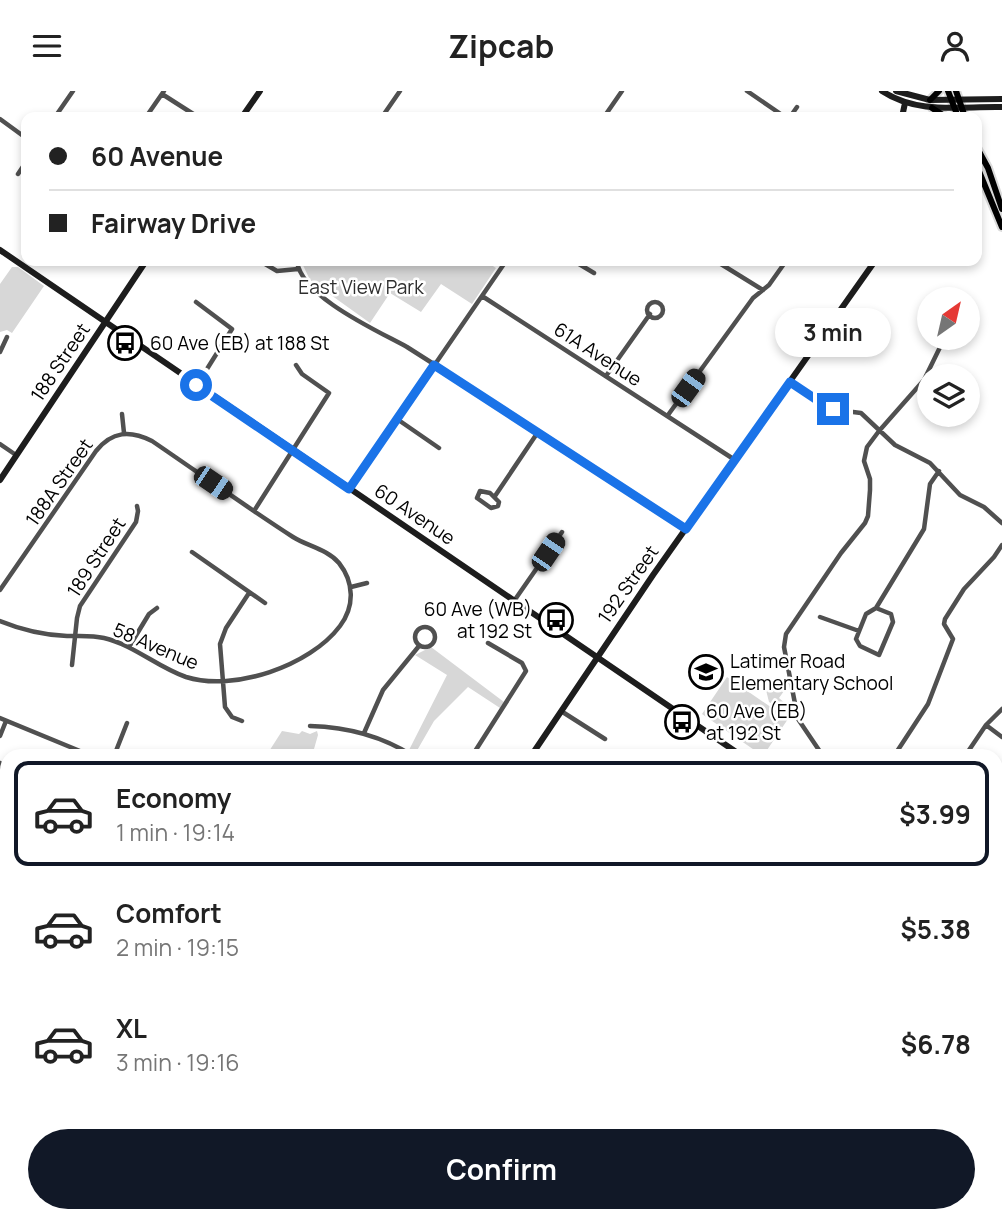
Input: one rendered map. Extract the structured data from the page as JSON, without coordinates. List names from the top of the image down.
{
  "streets": {
    "street": [
      "61A Avenue",
      "188 Street",
      "188A Street",
      "60 Avenue",
      "189 Street",
      "192 Street",
      "58 Avenue"
    ]
  },
  "crossings": [
    ["61A Avenue", "192 Street"],
    ["188 Street", "60 Avenue"],
    ["60 Avenue", "192 Street"],
    ["189 Street", "58 Avenue"]
  ],
  "parks": ["East View Park"],
  "places": {
    "bus stop": ["60 Ave (EB) at 188 St", "60 Ave (WB) at 192 St", "60 Ave (EB) at 192 St"],
    "school or university": ["Latimer Road Elementary School"]
  },
  "north": "top right",
  "page": {
    "header": "Zipcab",
    "banner": ["60 Avenue", "Fairway Drive"],
    "bubble": "3 min",
    "list": [
      {
        "name": "Economy",
        "note": "1 min · 19:14",
        "value": "$3.99"
      },
      {
        "name": "Comfort",
        "note": "2 min · 19:15",
        "value": "$5.38"
      },
      {
        "name": "XL",
        "note": "3 min · 19:16",
        "value": "$6.78"
      }
    ],
    "buttons": "Confirm"
  }
}
